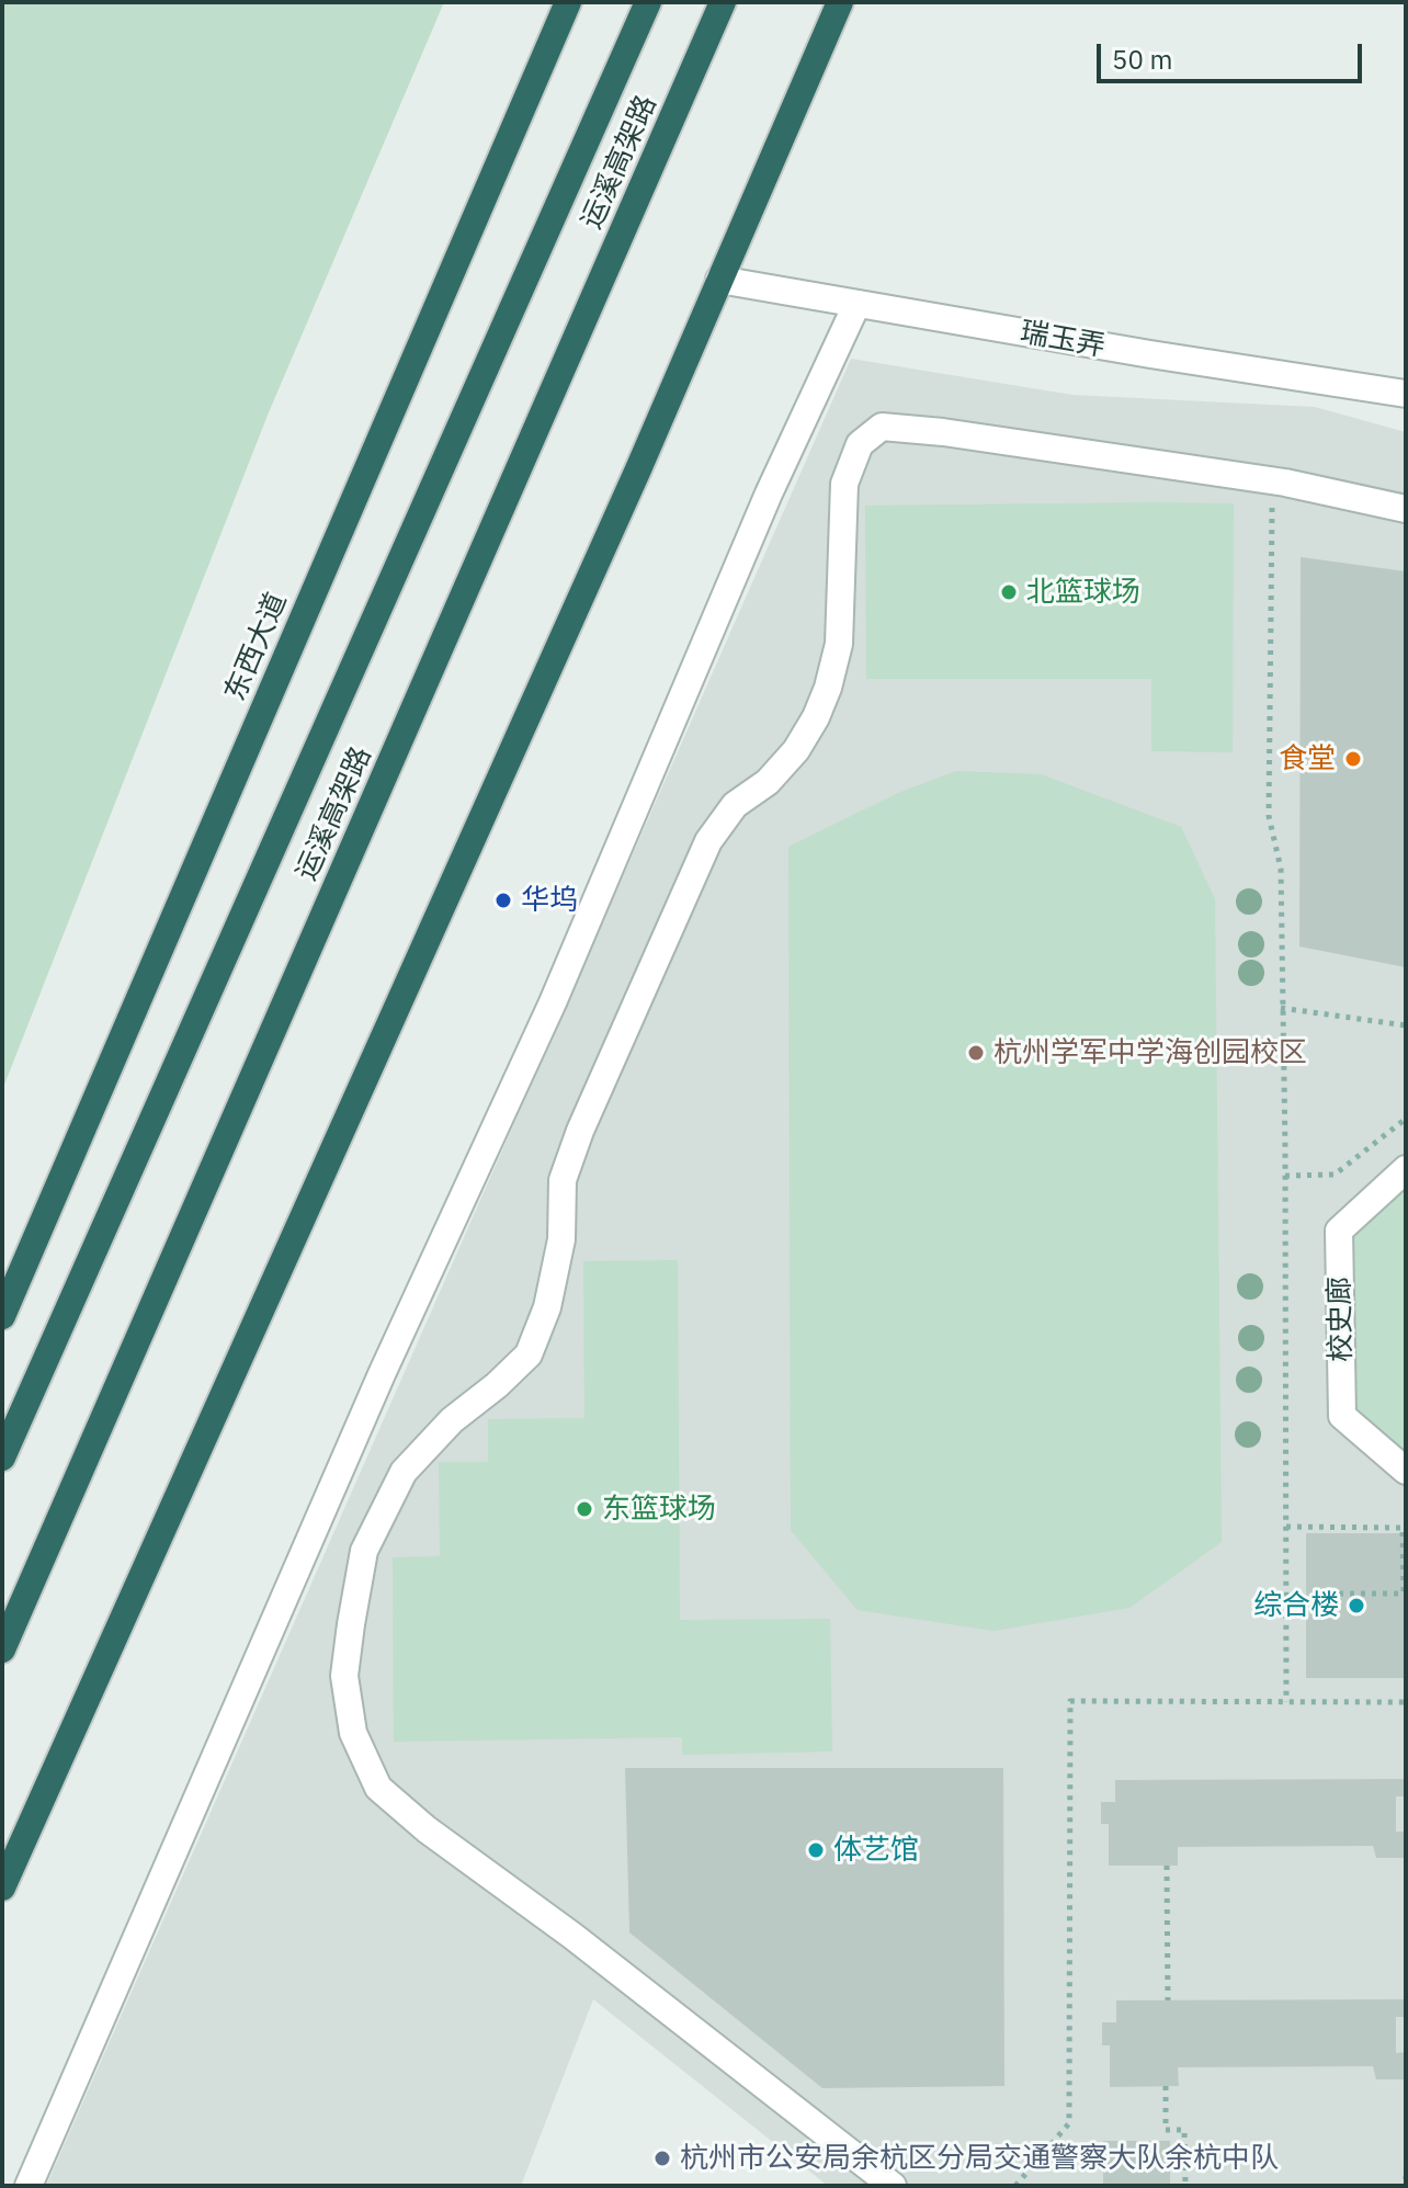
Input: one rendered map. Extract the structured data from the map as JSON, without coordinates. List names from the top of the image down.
{
  "streets": {
    "highway": ["运溪高架路", "东西大道"],
    "street": ["瑞玉弄", "校史廊"]
  },
  "places": [
    "北篮球场",
    "食堂",
    "华坞",
    "杭州学军中学海创园校区",
    "东篮球场",
    "综合楼",
    "体艺馆",
    "杭州市公安局余杭区分局交通警察大队余杭中队"
  ],
  "scale_bar": "50 m"
}
